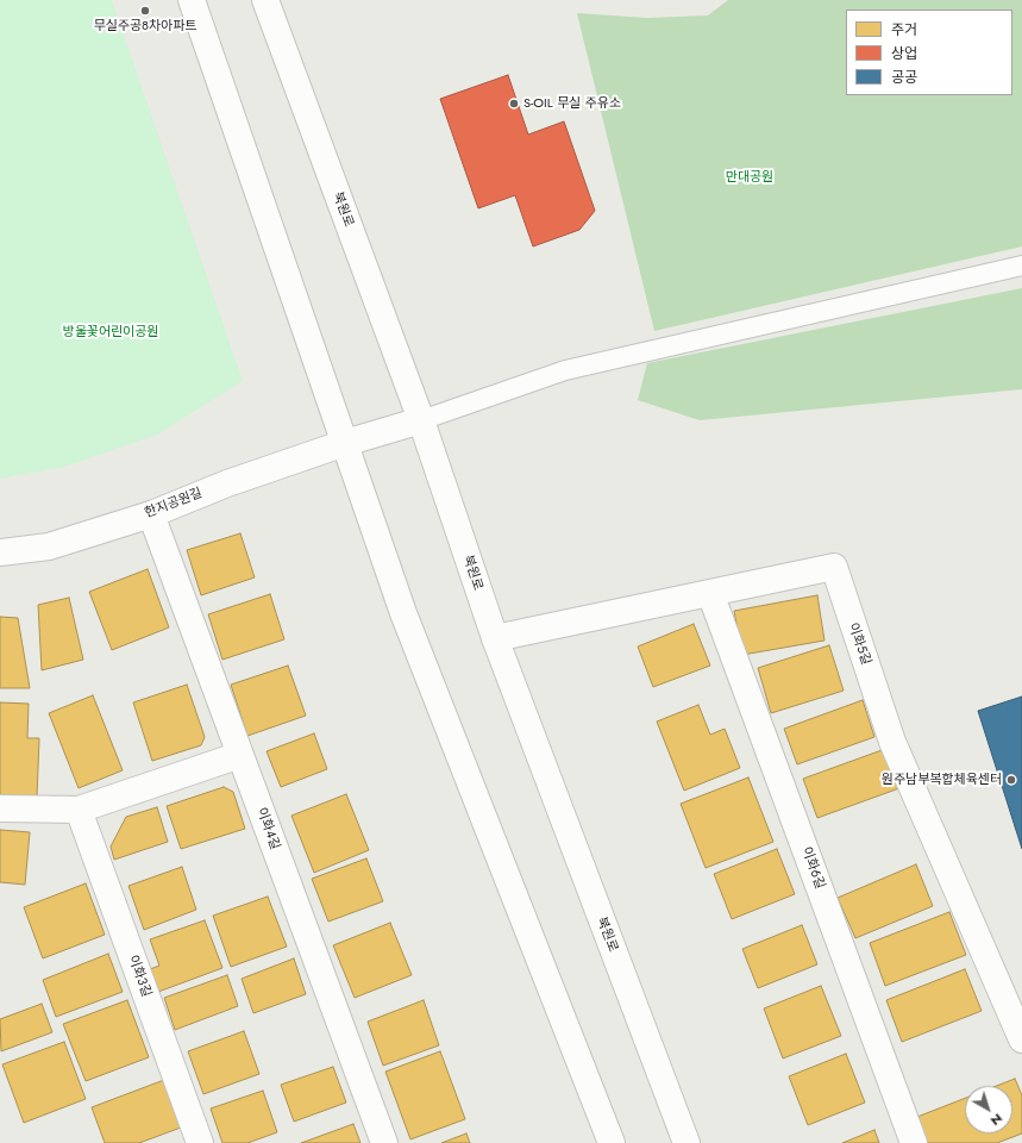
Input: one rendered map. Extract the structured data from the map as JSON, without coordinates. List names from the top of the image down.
{
  "streets": {
    "street": [
      "북원로",
      "한지공원길",
      "이화5길",
      "이화4길",
      "이화6길",
      "이화3길"
    ]
  },
  "crossings": [
    ["북원로", "한지공원길"],
    ["북원로", "이화5길"],
    ["한지공원길", "이화4길"],
    ["이화5길", "이화6길"]
  ],
  "parks": ["만대공원", "방울꽃어린이공원"],
  "places": ["무실주공8차아파트", "S-OIL 무실 주유소", "원주남부복합체육센터"],
  "legend": ["주거", "상업", "공공"],
  "north": "bottom right"
}
